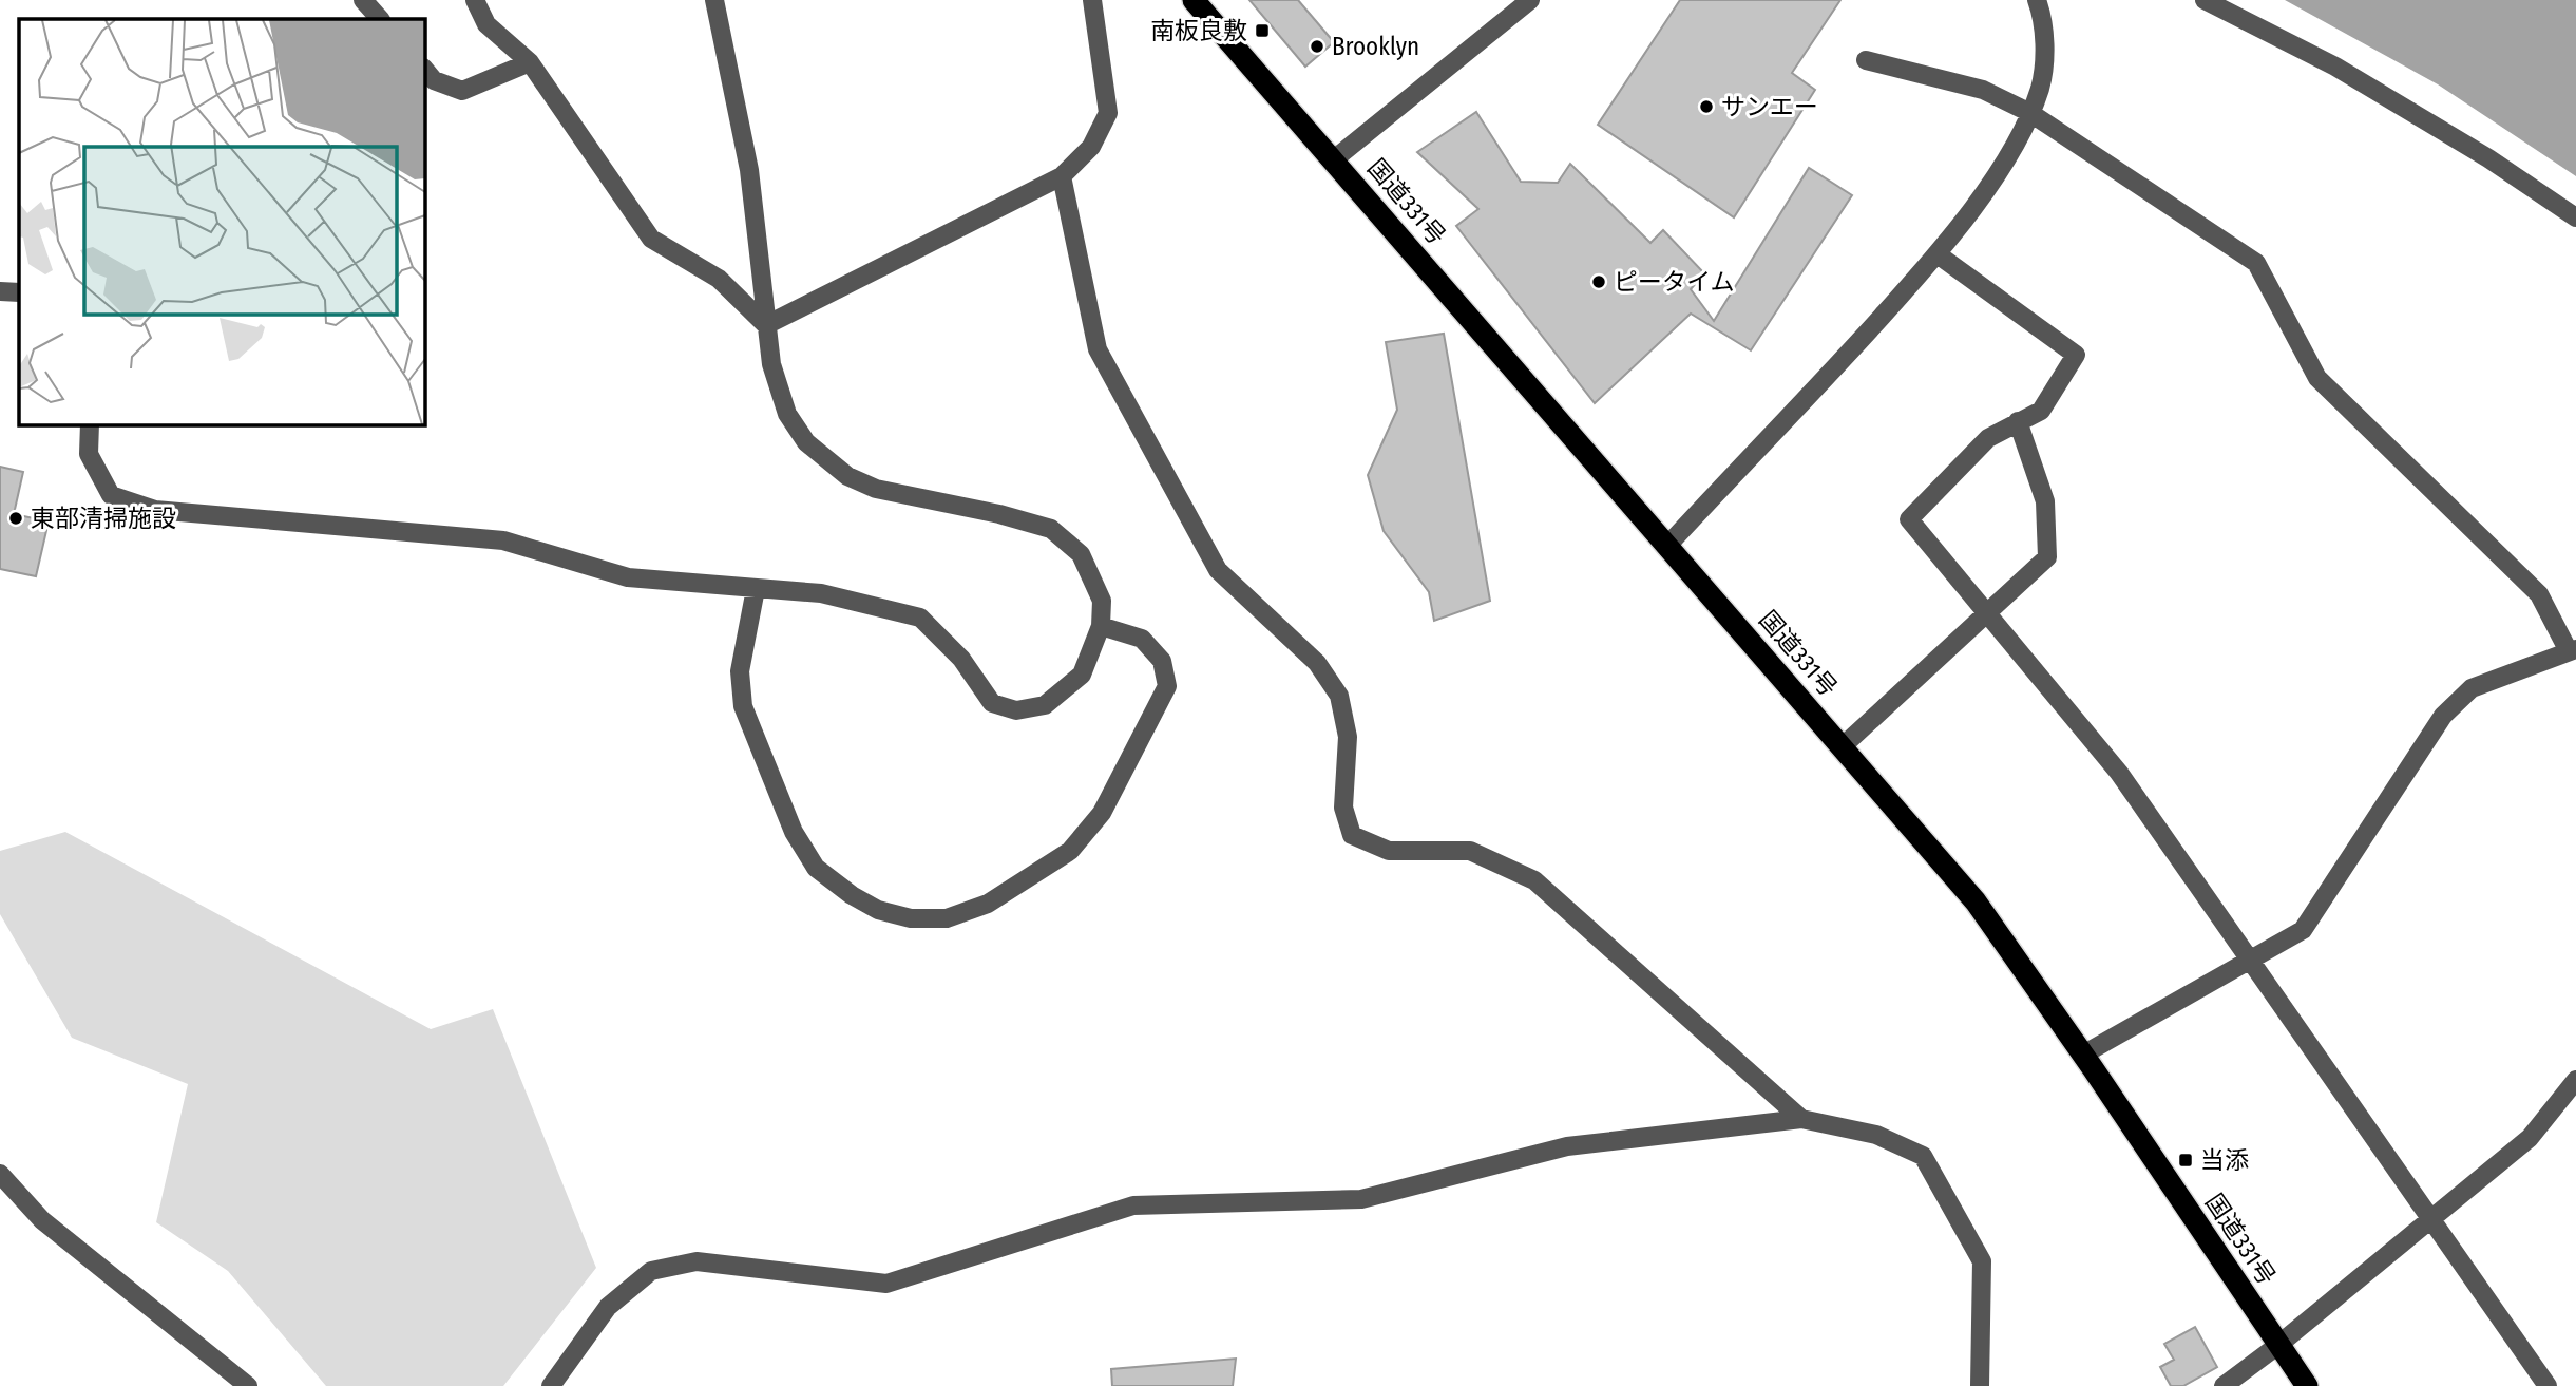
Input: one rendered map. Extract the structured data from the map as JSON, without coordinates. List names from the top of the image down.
{
  "streets": {
    "highway": ["国道331号"]
  },
  "places": {
    "transit": ["南板良敷", "当添"],
    "other": [
      "Brooklyn",
      "サンエー",
      "ピータイム",
      "東部清掃施設"
    ]
  }
}
